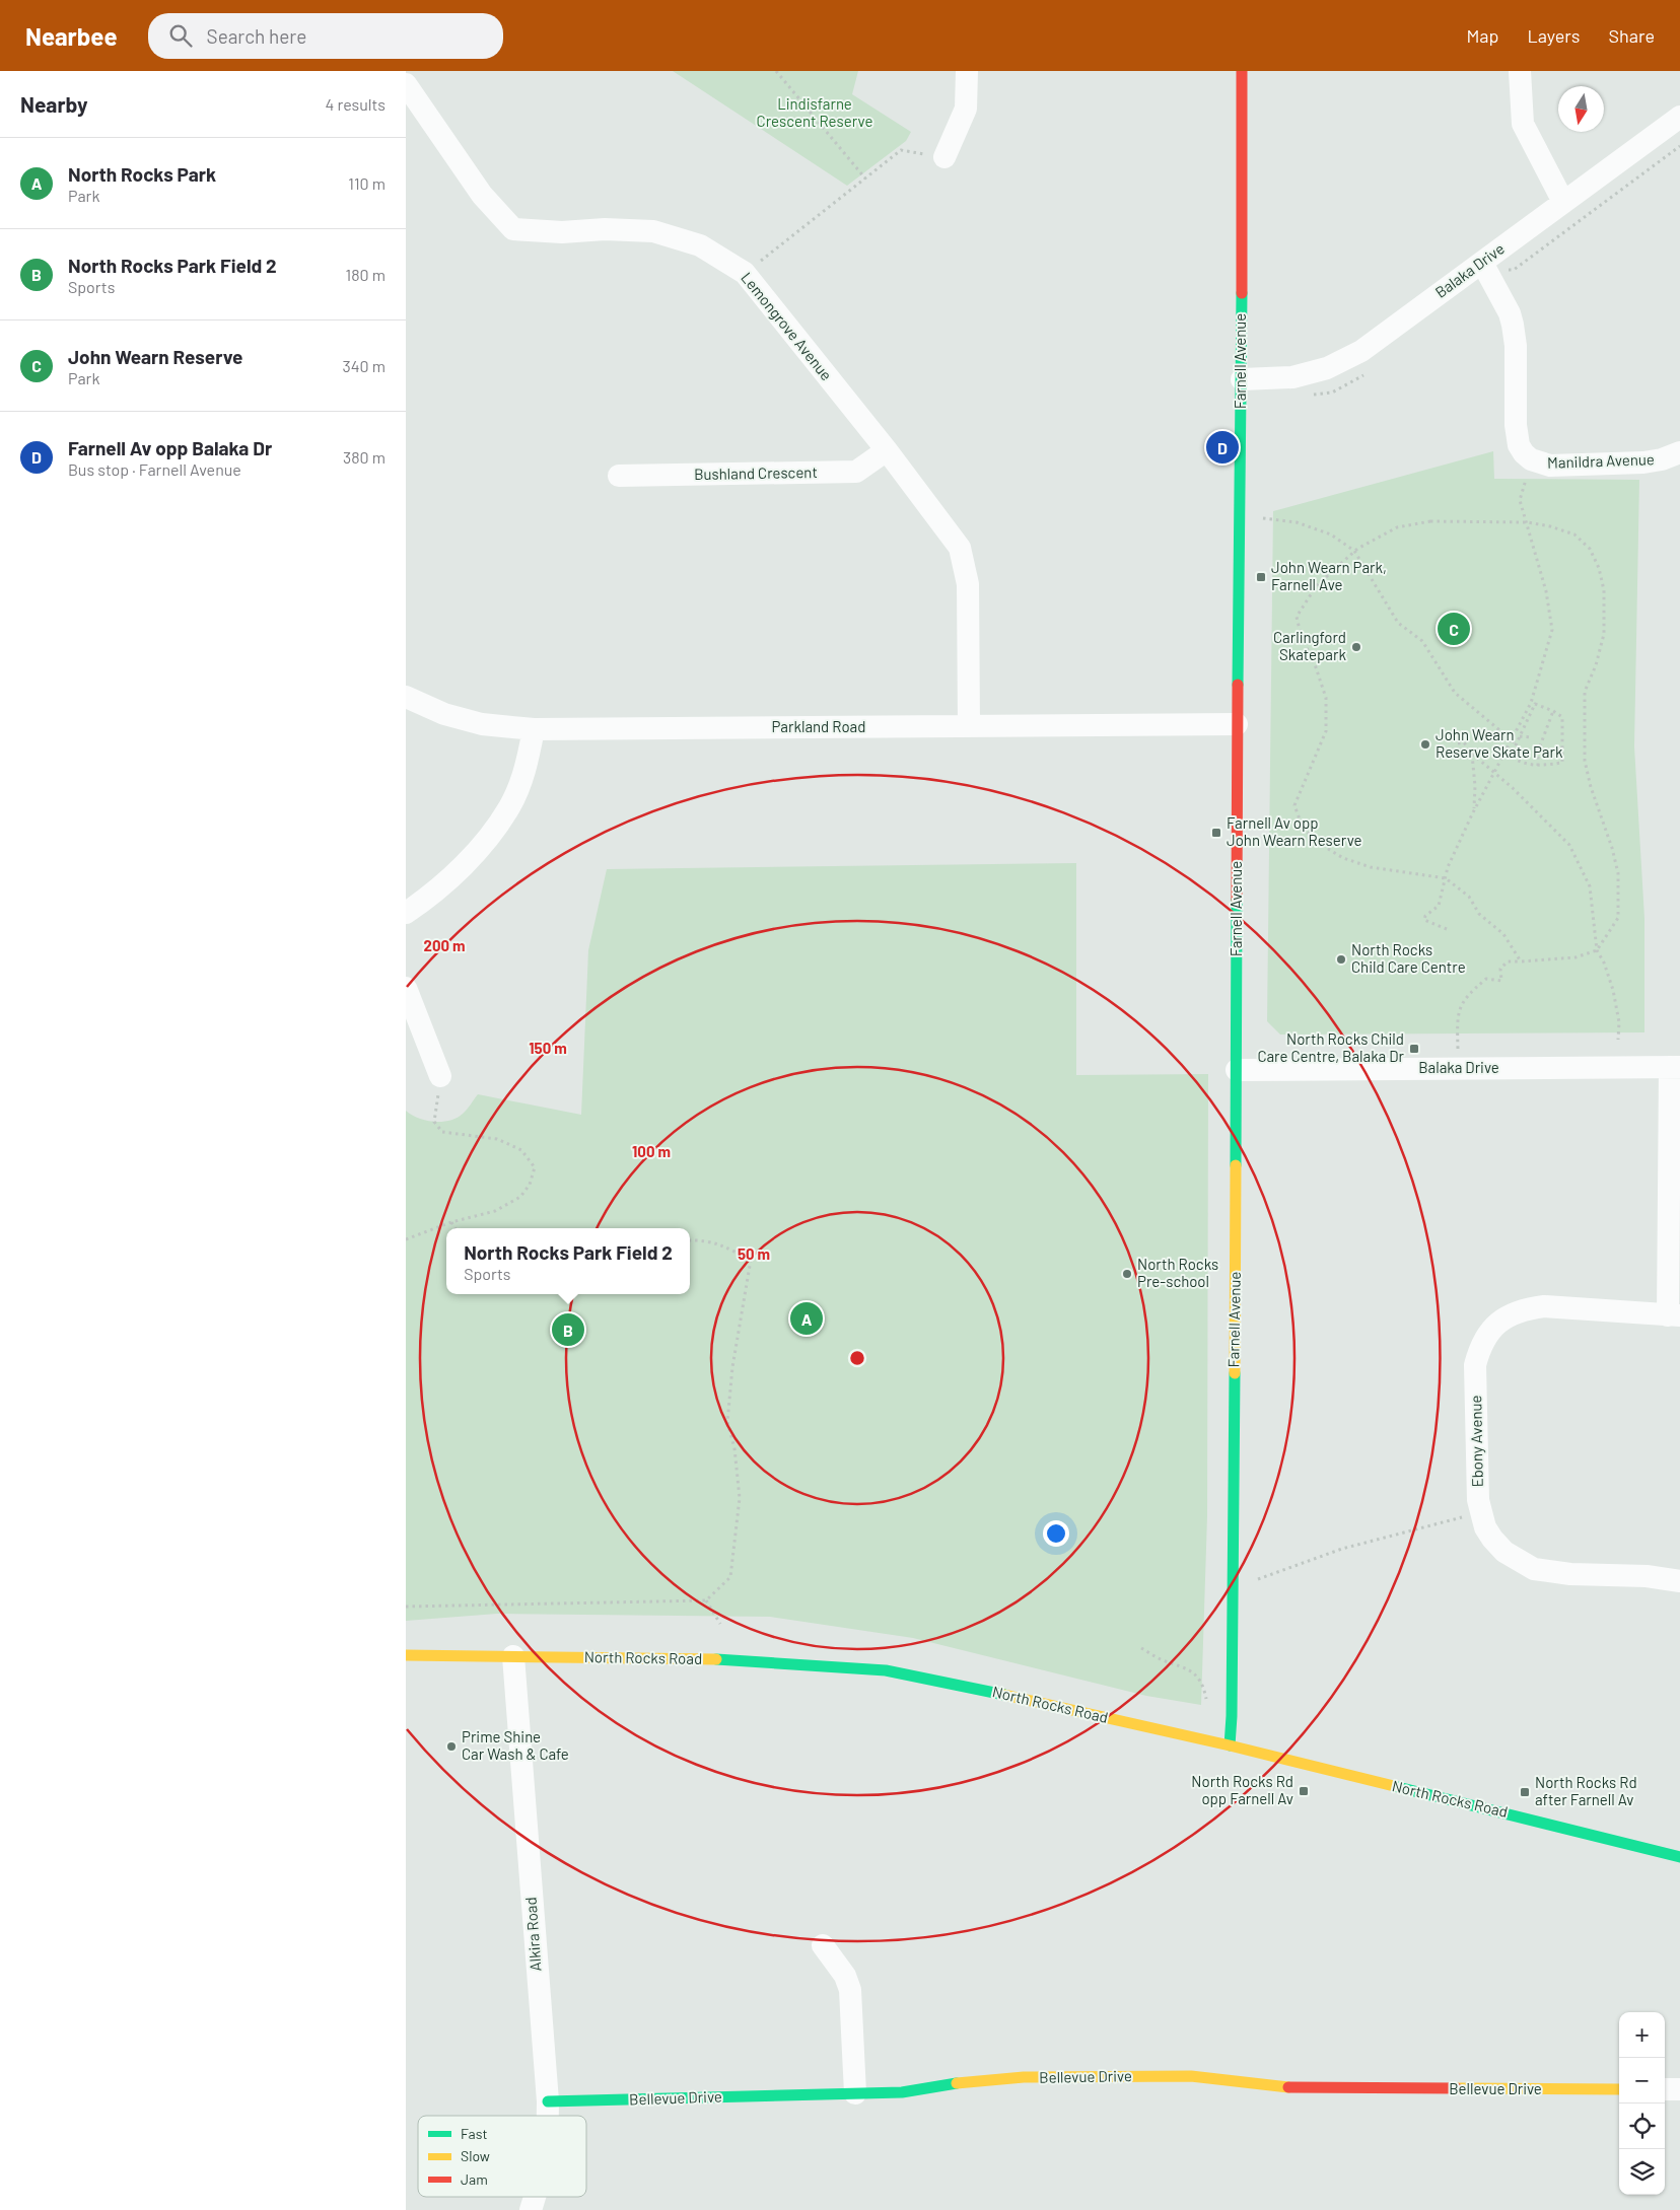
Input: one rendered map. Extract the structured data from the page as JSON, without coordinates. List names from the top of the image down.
{
  "streets": {
    "street": [
      "Balaka Drive",
      "Lemongrove Avenue",
      "Farnell Avenue",
      "Manildra Avenue",
      "Bushland Crescent",
      "Parkland Road",
      "Ebony Avenue",
      "North Rocks Road",
      "Alkira Road",
      "Bellevue Drive"
    ]
  },
  "crossings": [
    ["Balaka Drive", "Farnell Avenue"],
    ["Balaka Drive", "Manildra Avenue"],
    ["Lemongrove Avenue", "Bushland Crescent"],
    ["Lemongrove Avenue", "Parkland Road"],
    ["Farnell Avenue", "Parkland Road"],
    ["Farnell Avenue", "North Rocks Road"],
    ["North Rocks Road", "Alkira Road"],
    ["Alkira Road", "Bellevue Drive"]
  ],
  "parks": ["Lindisfarne Crescent Reserve"],
  "places": {
    "transit": [
      "John Wearn Park, Farnell Ave",
      "Farnell Av opp John Wearn Reserve",
      "North Rocks Child Care Centre, Balaka Dr",
      "North Rocks Rd opp Farnell Av",
      "North Rocks Rd after Farnell Av"
    ],
    "other": [
      "Carlingford Skatepark",
      "John Wearn Reserve Skate Park",
      "North Rocks Child Care Centre",
      "North Rocks Pre-school",
      "Prime Shine Car Wash & Cafe"
    ]
  },
  "legend": ["Fast", "Slow", "Jam"],
  "north": "bottom",
  "page": {
    "header": "Nearbee",
    "search": "Search here",
    "nav": ["Map", "Layers", "Share"],
    "heading": ["Nearby", "4 results"],
    "list": [
      {
        "mark": "A",
        "name": "North Rocks Park",
        "note": "Park",
        "value": "110 m"
      },
      {
        "mark": "B",
        "name": "North Rocks Park Field 2",
        "note": "Sports",
        "value": "180 m"
      },
      {
        "mark": "C",
        "name": "John Wearn Reserve",
        "note": "Park",
        "value": "340 m"
      },
      {
        "mark": "D",
        "name": "Farnell Av opp Balaka Dr",
        "note": "Bus stop · Farnell Avenue",
        "value": "380 m"
      }
    ],
    "pins": [
      "D",
      "C",
      "A",
      "B"
    ],
    "popup": ["North Rocks Park Field 2", "Sports"],
    "map_buttons": ["+", "−"]
  },
  "rings": [
    "200 m",
    "150 m",
    "100 m",
    "50 m"
  ]
}
